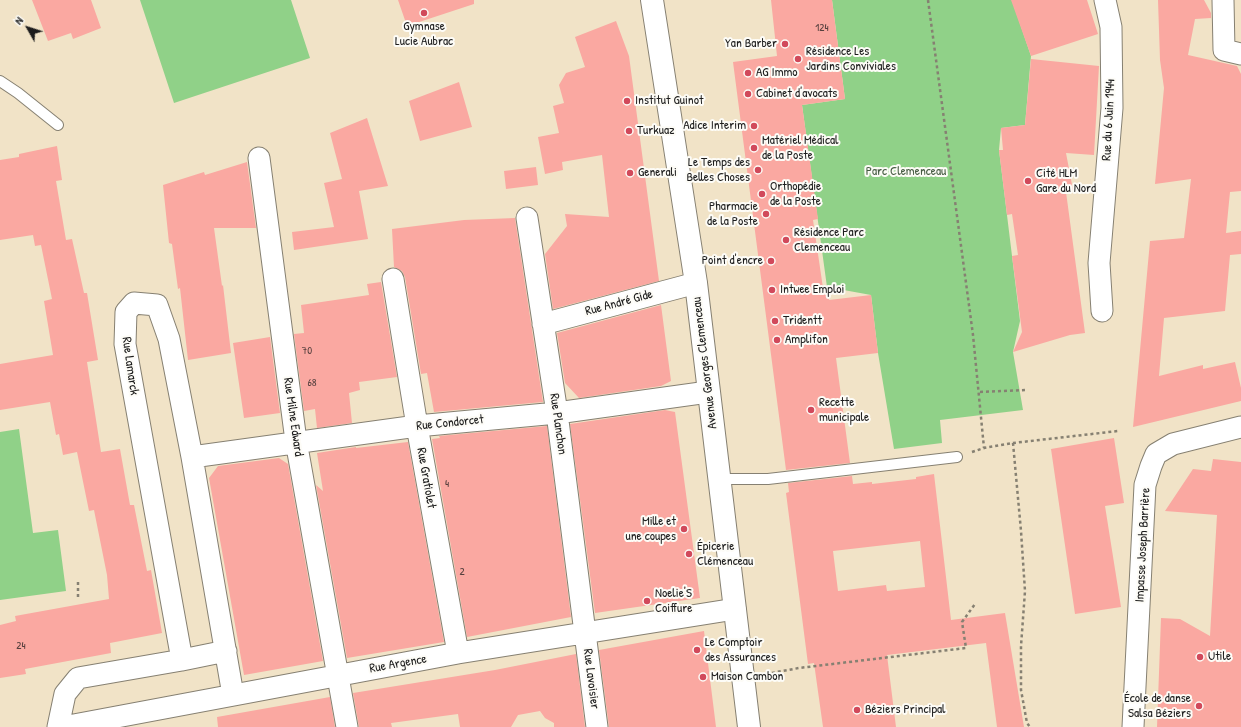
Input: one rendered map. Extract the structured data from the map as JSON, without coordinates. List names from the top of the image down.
{
  "streets": {
    "main road": ["Avenue Georges Clemenceau"],
    "street": [
      "Rue du 6 Juin 1944",
      "Rue André Gide",
      "Rue Lamarck",
      "Rue Milne Edward",
      "Rue Condorcet",
      "Rue Planchon",
      "Rue Gratiolet",
      "Impasse Joseph Barrière",
      "Rue Argence",
      "Rue Lavoisier"
    ]
  },
  "crossings": [
    ["Rue André Gide", "Avenue Georges Clemenceau"],
    ["Rue André Gide", "Rue Planchon"],
    ["Avenue Georges Clemenceau", "Rue Condorcet"],
    ["Avenue Georges Clemenceau", "Rue Argence"],
    ["Rue Lamarck", "Rue Condorcet"],
    ["Rue Lamarck", "Rue Argence"],
    ["Rue Milne Edward", "Rue Condorcet"],
    ["Rue Milne Edward", "Rue Argence"],
    ["Rue Condorcet", "Rue Planchon"],
    ["Rue Condorcet", "Rue Gratiolet"],
    ["Rue Planchon", "Rue Argence"],
    ["Rue Planchon", "Rue Lavoisier"],
    ["Rue Gratiolet", "Rue Argence"],
    ["Rue Argence", "Rue Lavoisier"]
  ],
  "parks": ["Parc Clemenceau"],
  "places": [
    "Gymnase Lucie Aubrac",
    "Yan Barber",
    "Résidence Les Jardins Conviviales",
    "AG Immo",
    "Cabinet d'avocats",
    "Institut Guinot",
    "Adice Interim",
    "Turkuaz",
    "Matériel Médical de la Poste",
    "Le Temps des Belles Choses",
    "Generali",
    "Cité HLM Gare du Nord",
    "Orthopédie de la Poste",
    "Pharmacie de la Poste",
    "Résidence Parc Clemenceau",
    "Point d'encre",
    "Intwee Emploi",
    "Tridentt",
    "Amplifon",
    "Recette municipale",
    "Mille et une coupes",
    "Épicerie Clémenceau",
    "Noelie'S Coiffure",
    "Le Comptoir des Assurances",
    "Utile",
    "Maison Cambon",
    "École de danse Salsa Béziers",
    "Béziers Principal"
  ],
  "house_numbers": [
    "124",
    "70",
    "68",
    "4",
    "2",
    "24"
  ],
  "north": "top left"
}
